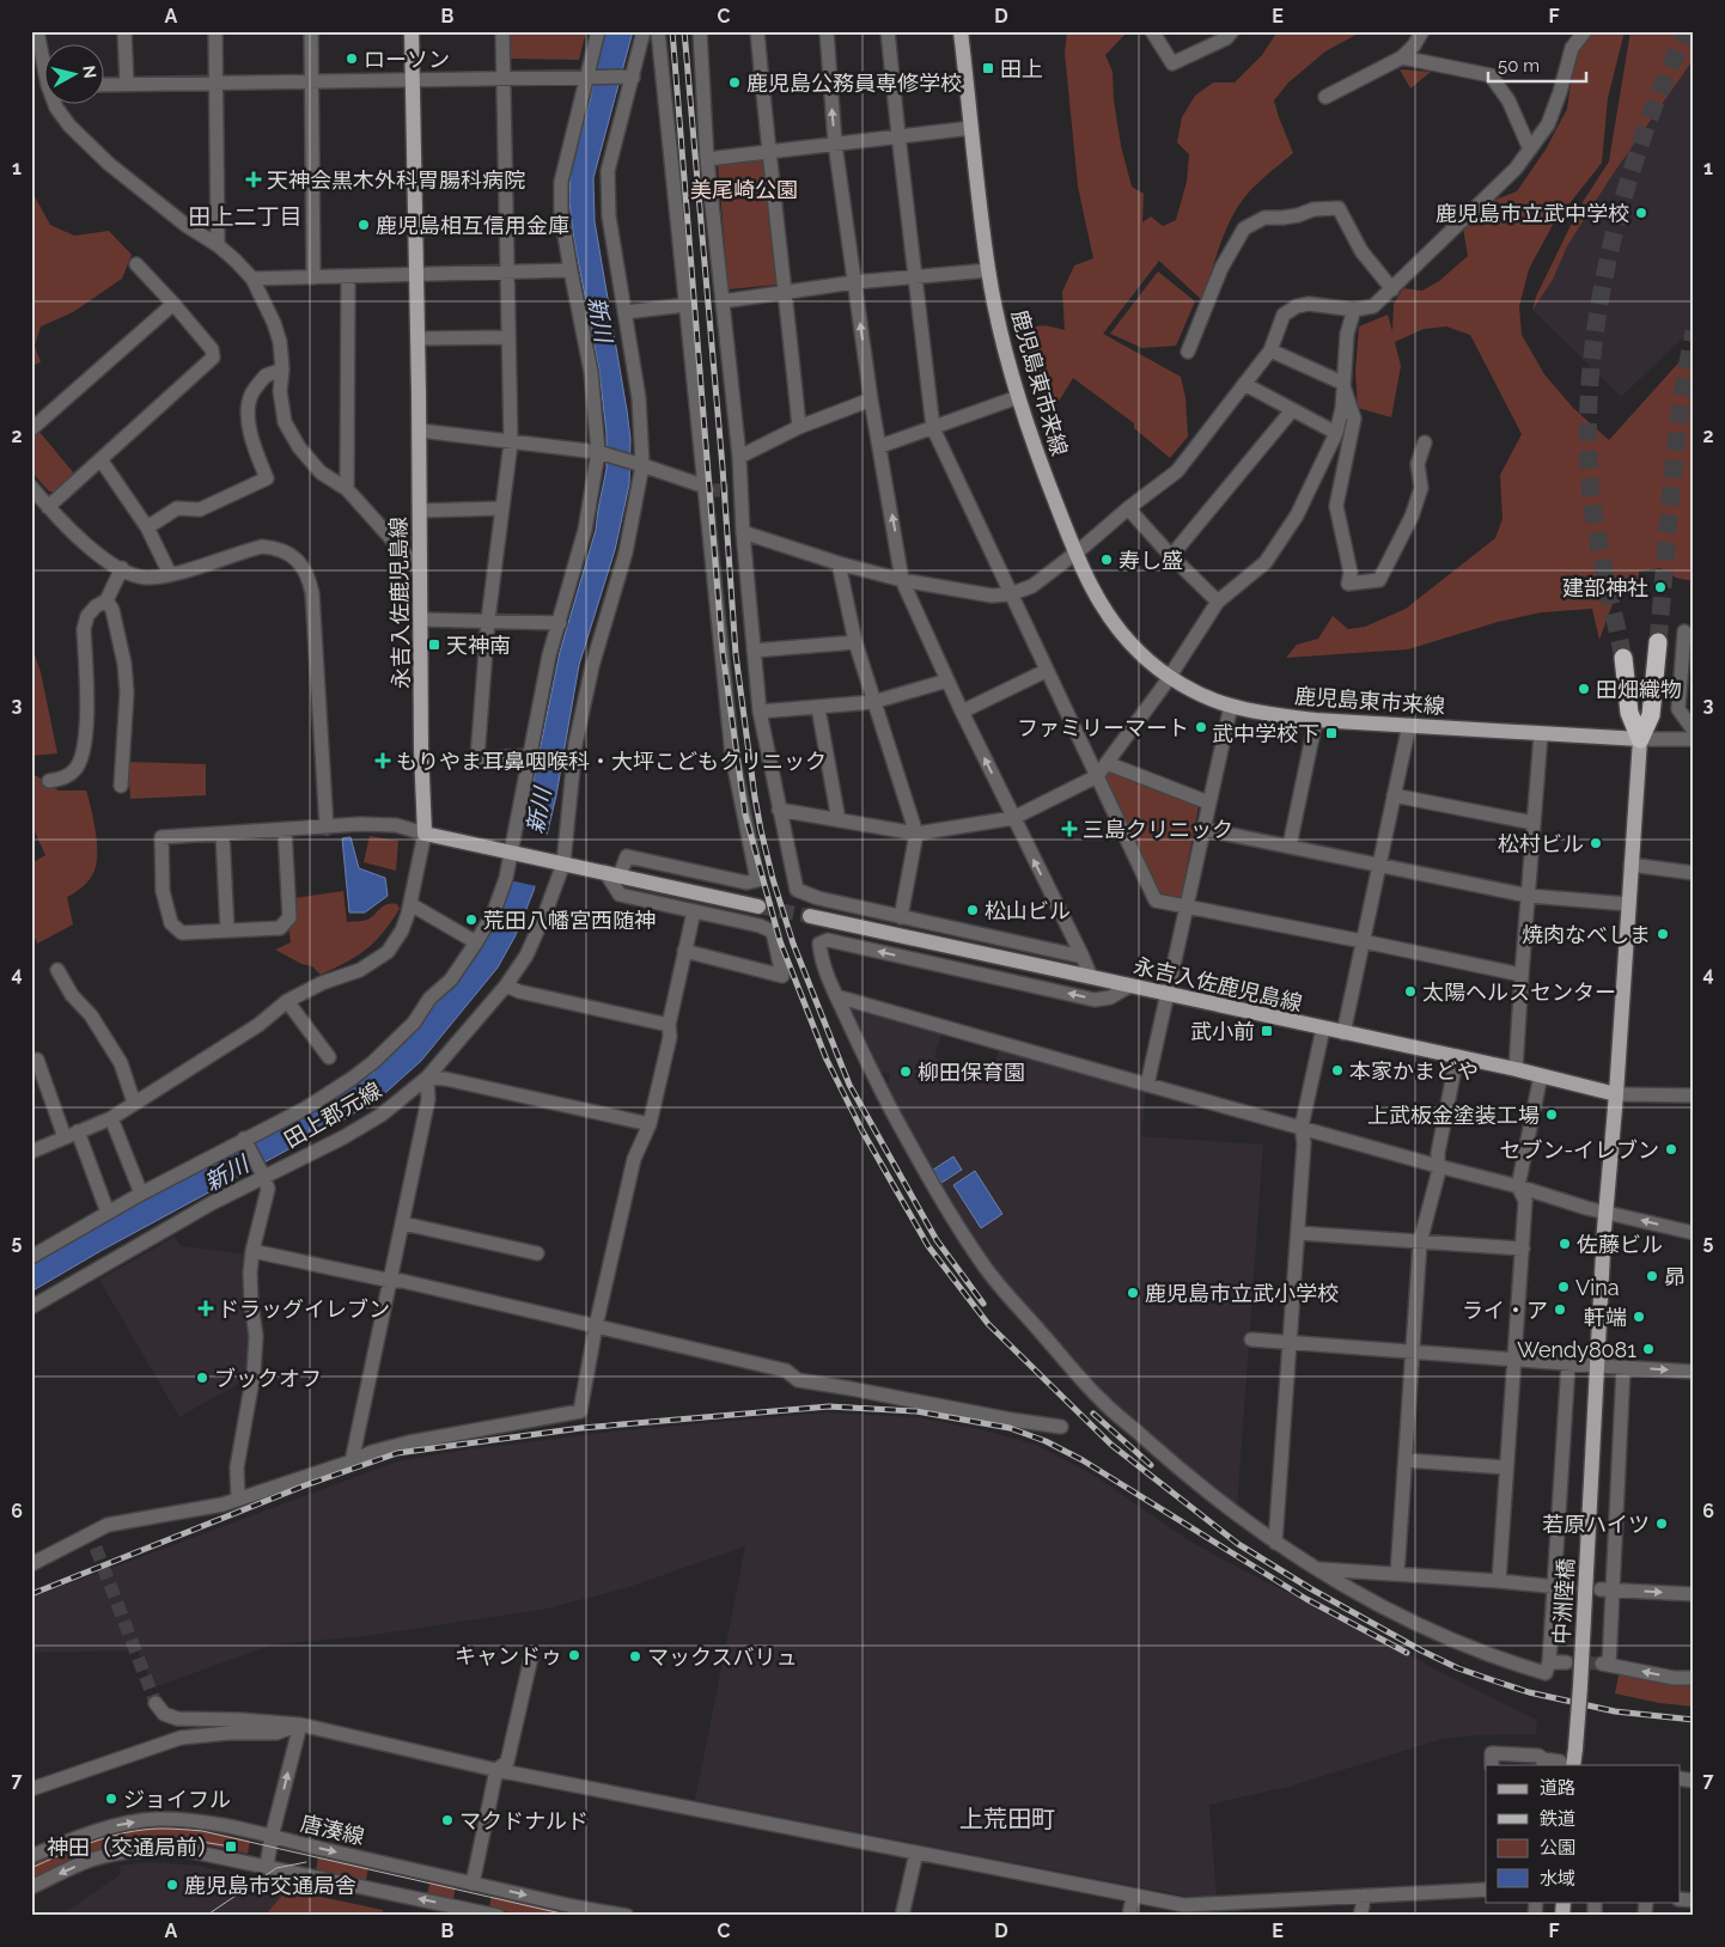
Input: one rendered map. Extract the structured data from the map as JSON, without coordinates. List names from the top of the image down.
{
  "streets": {
    "main road": ["鹿児島東市来線", "永吉入佐鹿児島線", "中洲陸橋"],
    "street": ["田上郡元線", "唐湊線"]
  },
  "districts": ["田上二丁目", "上荒田町"],
  "water": ["新川"],
  "parks": ["美尾崎公園"],
  "places": {
    "other": [
      "ローソン",
      "鹿児島公務員専修学校",
      "鹿児島市立武中学校",
      "鹿児島相互信用金庫",
      "寿し盛",
      "建部神社",
      "田畑織物",
      "ファミリーマート",
      "松村ビル",
      "松山ビル",
      "荒田八幡宮西随神",
      "焼肉なべしま",
      "太陽ヘルスセンター",
      "本家かまどや",
      "柳田保育園",
      "上武板金塗装工場",
      "セブン-イレブン",
      "佐藤ビル",
      "昴",
      "Vina",
      "鹿児島市立武小学校",
      "ライ・ア",
      "軒端",
      "Wendy8081",
      "ブックオフ",
      "若原ハイツ",
      "キャンドゥ",
      "マックスバリュ",
      "ジョイフル",
      "マクドナルド",
      "鹿児島市交通局舎"
    ],
    "transit": [
      "田上",
      "天神南",
      "武中学校下",
      "武小前",
      "神田（交通局前）"
    ],
    "health": [
      "天神会黒木外科胃腸科病院",
      "もりやま耳鼻咽喉科・大坪こどもクリニック",
      "三島クリニック",
      "ドラッグイレブン"
    ]
  },
  "legend": [
    "道路",
    "鉄道",
    "公園",
    "水域"
  ],
  "scale_bar": "50 m",
  "north": "right",
  "grid": {
    "columns": [
      "A",
      "B",
      "C",
      "D",
      "E",
      "F"
    ],
    "rows": [
      "1",
      "2",
      "3",
      "4",
      "5",
      "6",
      "7"
    ]
  }
}
